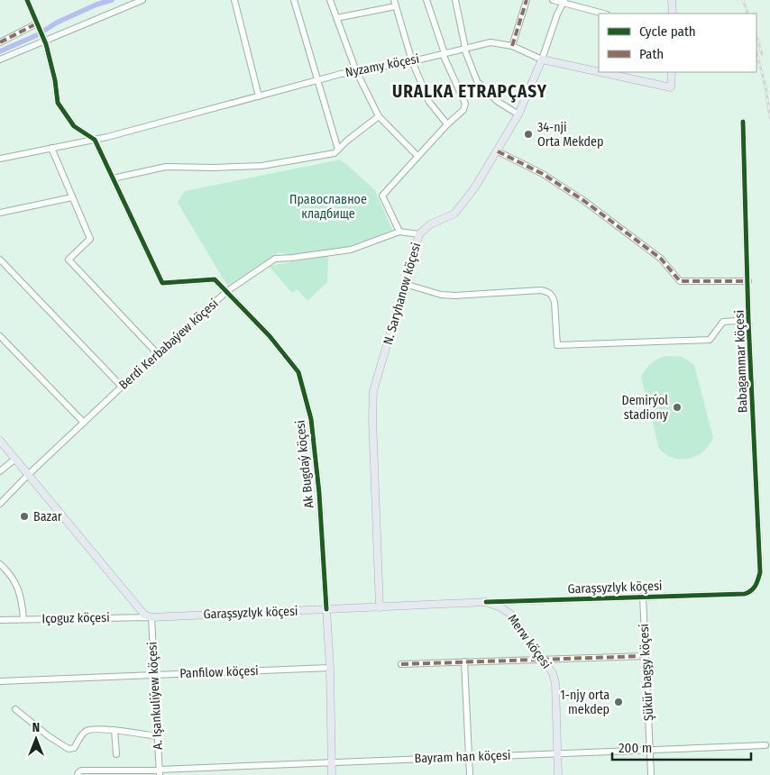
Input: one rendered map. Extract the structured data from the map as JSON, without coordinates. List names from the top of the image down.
{
  "streets": {
    "main road": [
      "Nyzamy köçesi",
      "N. Saryhanow köçesi",
      "Ak Bugdaý köçesi",
      "Garaşsyzlyk köçesi",
      "Merw köçesi"
    ],
    "street": [
      "Berdi Kerbabaýew köçesi",
      "Babagammar köçesi",
      "Içoguz köçesi",
      "Panfilow köçesi",
      "Şükür bagşy köçesi",
      "A. Işankuliýew köçesi",
      "Bayram han köçesi"
    ]
  },
  "crossings": [
    ["Nyzamy köçesi", "N. Saryhanow köçesi"],
    ["N. Saryhanow köçesi", "Berdi Kerbabaýew köçesi"],
    ["N. Saryhanow köçesi", "Garaşsyzlyk köçesi"],
    ["Berdi Kerbabaýew köçesi", "Ak Bugdaý köçesi"],
    ["Babagammar köçesi", "Garaşsyzlyk köçesi"],
    ["Ak Bugdaý köçesi", "Garaşsyzlyk köçesi"],
    ["Ak Bugdaý köçesi", "Panfilow köçesi"],
    ["Ak Bugdaý köçesi", "Bayram han köçesi"],
    ["Garaşsyzlyk köçesi", "Içoguz köçesi"],
    ["Garaşsyzlyk köçesi", "Merw köçesi"],
    ["Garaşsyzlyk köçesi", "Şükür bagşy köçesi"],
    ["Garaşsyzlyk köçesi", "A. Işankuliýew köçesi"],
    ["Içoguz köçesi", "A. Işankuliýew köçesi"],
    ["Merw köçesi", "Bayram han köçesi"],
    ["Panfilow köçesi", "A. Işankuliýew köçesi"],
    ["Şükür bagşy köçesi", "Bayram han köçesi"],
    ["A. Işankuliýew köçesi", "Bayram han köçesi"]
  ],
  "districts": ["URALKA ETRAPÇASY"],
  "parks": ["Православное кладбище"],
  "places": [
    "34-nji Orta Mekdep",
    "Demirýol stadiony",
    "Bazar",
    "1-njy orta mekdep"
  ],
  "legend": ["Cycle path", "Path"],
  "scale_bar": "200 m",
  "north": "top"
}
